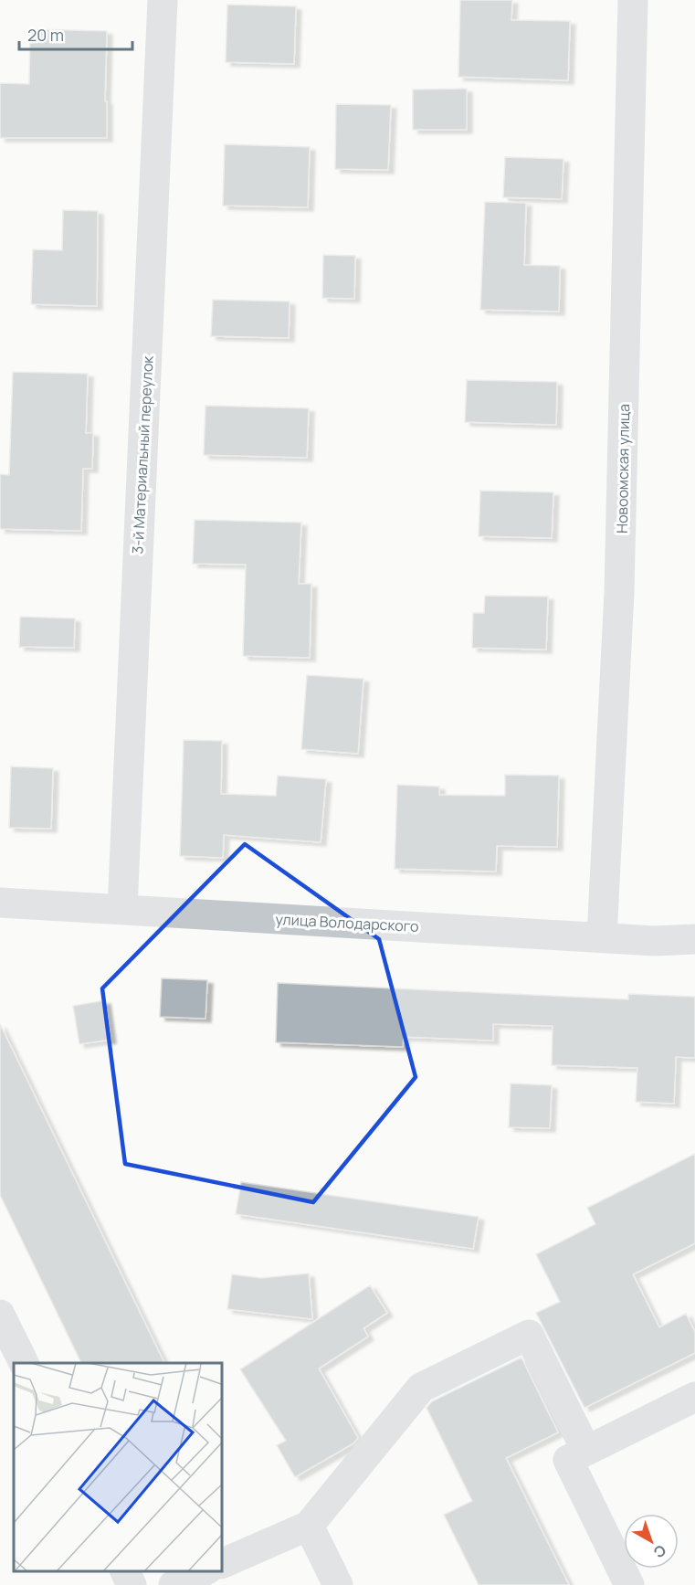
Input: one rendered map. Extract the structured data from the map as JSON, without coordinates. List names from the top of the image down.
{
  "streets": {
    "street": ["3-й Материальный переулок", "Новоомская улица", "улица Володарского"]
  },
  "crossings": [
    ["3-й Материальный переулок", "улица Володарского"],
    ["Новоомская улица", "улица Володарского"]
  ],
  "scale_bar": "20 m",
  "north": "bottom right"
}
